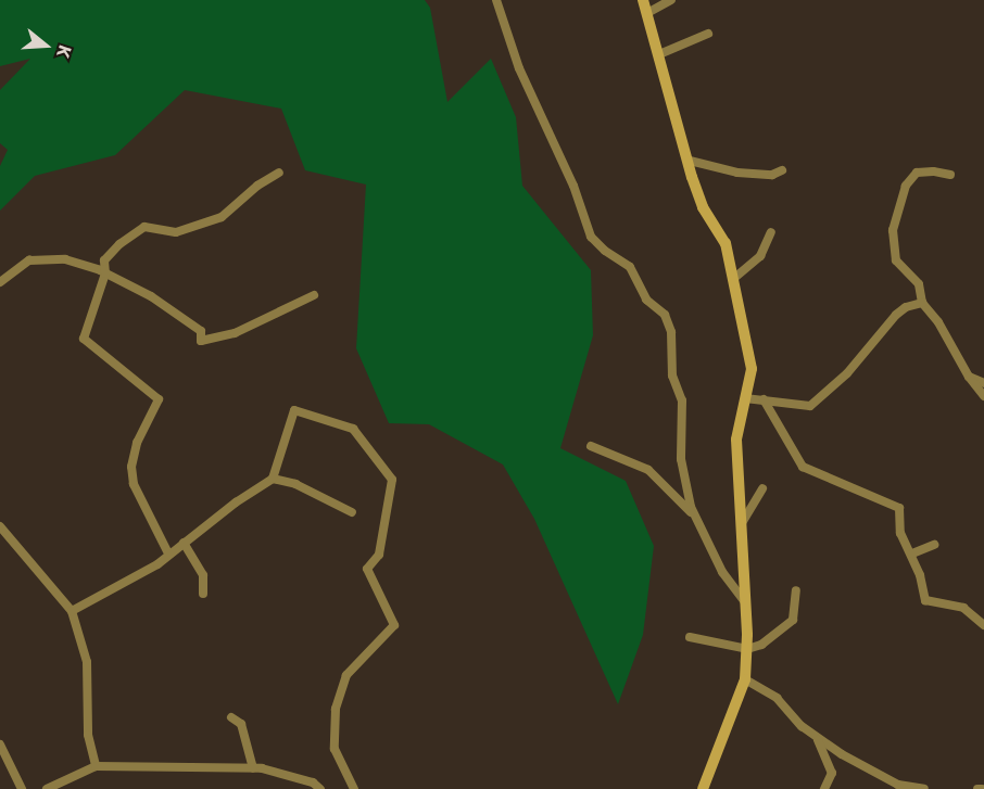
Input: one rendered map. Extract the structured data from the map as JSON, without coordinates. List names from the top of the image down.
{
  "north": "right"
}
